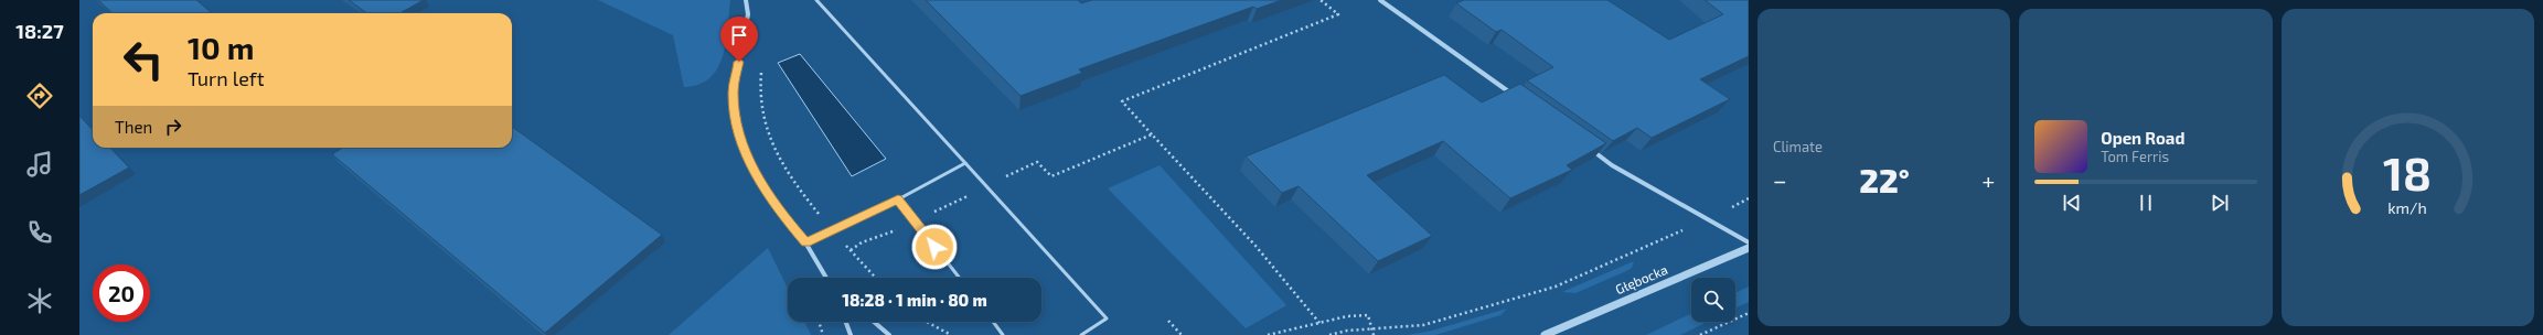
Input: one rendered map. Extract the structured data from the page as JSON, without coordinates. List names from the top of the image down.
{
  "streets": {
    "street": ["Głębocka"]
  },
  "page": {
    "tabs": "18:27",
    "tile": "Climate",
    "turn": ["10 m", "Turn left"],
    "then": "Then",
    "song": ["Open Road", "Tom Ferris"],
    "heat": ["−", "22°", "+"],
    "limit": "20",
    "trip": "18:28 · 1 min · 80 m",
    "gauge": ["18", "km/h"]
  }
}
